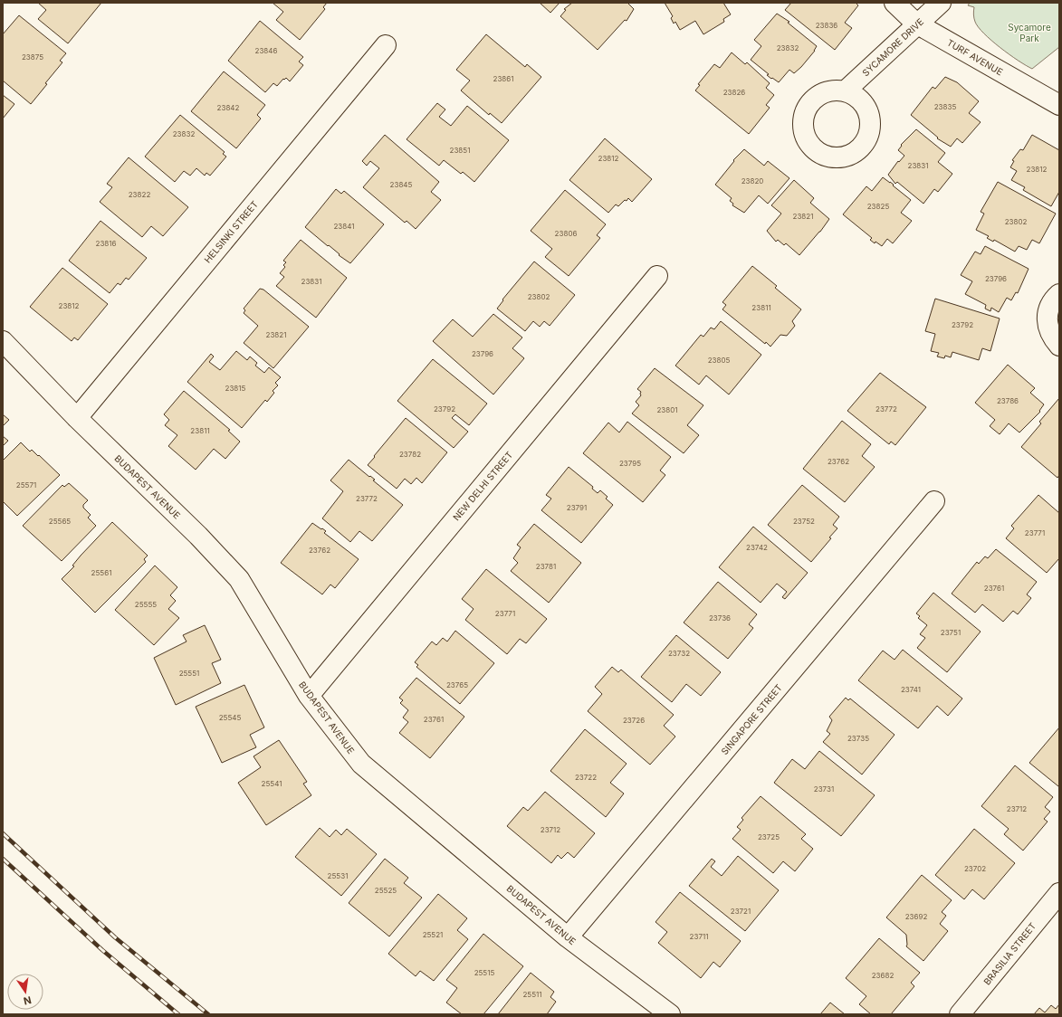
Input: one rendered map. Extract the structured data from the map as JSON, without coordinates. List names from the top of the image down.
{
  "streets": {
    "street": [
      "SYCAMORE DRIVE",
      "TURF AVENUE",
      "HELSINKI STREET",
      "NEW DELHI STREET",
      "BUDAPEST AVENUE",
      "SINGAPORE STREET",
      "BRASILIA STREET"
    ]
  },
  "crossings": [
    ["SYCAMORE DRIVE", "TURF AVENUE"],
    ["HELSINKI STREET", "BUDAPEST AVENUE"],
    ["NEW DELHI STREET", "BUDAPEST AVENUE"],
    ["BUDAPEST AVENUE", "SINGAPORE STREET"]
  ],
  "parks": ["Sycamore Park"],
  "house_numbers": [
    "23836",
    "23832",
    "23846",
    "23875",
    "23861",
    "23826",
    "23835",
    "23842",
    "23832",
    "23851",
    "23812",
    "23831",
    "23812",
    "23820",
    "23845",
    "23822",
    "23825",
    "23821",
    "23802",
    "23841",
    "23806",
    "23816",
    "23796",
    "23831",
    "23802",
    "23812",
    "23811",
    "23792",
    "23821",
    "23796",
    "23805",
    "23815",
    "23786",
    "23792",
    "23772",
    "23801",
    "23811",
    "23782",
    "23762",
    "23795",
    "25571",
    "23772",
    "23791",
    "25565",
    "23752",
    "23771",
    "23742",
    "23762",
    "23781",
    "25561",
    "23761",
    "25555",
    "23771",
    "23736",
    "23751",
    "23732",
    "25551",
    "23765",
    "23741",
    "25545",
    "23761",
    "23726",
    "23735",
    "23722",
    "25541",
    "23731",
    "23712",
    "23712",
    "23725",
    "23702",
    "25531",
    "25525",
    "23721",
    "23692",
    "25521",
    "23711",
    "25515",
    "23682",
    "25511"
  ],
  "north": "bottom"
}
